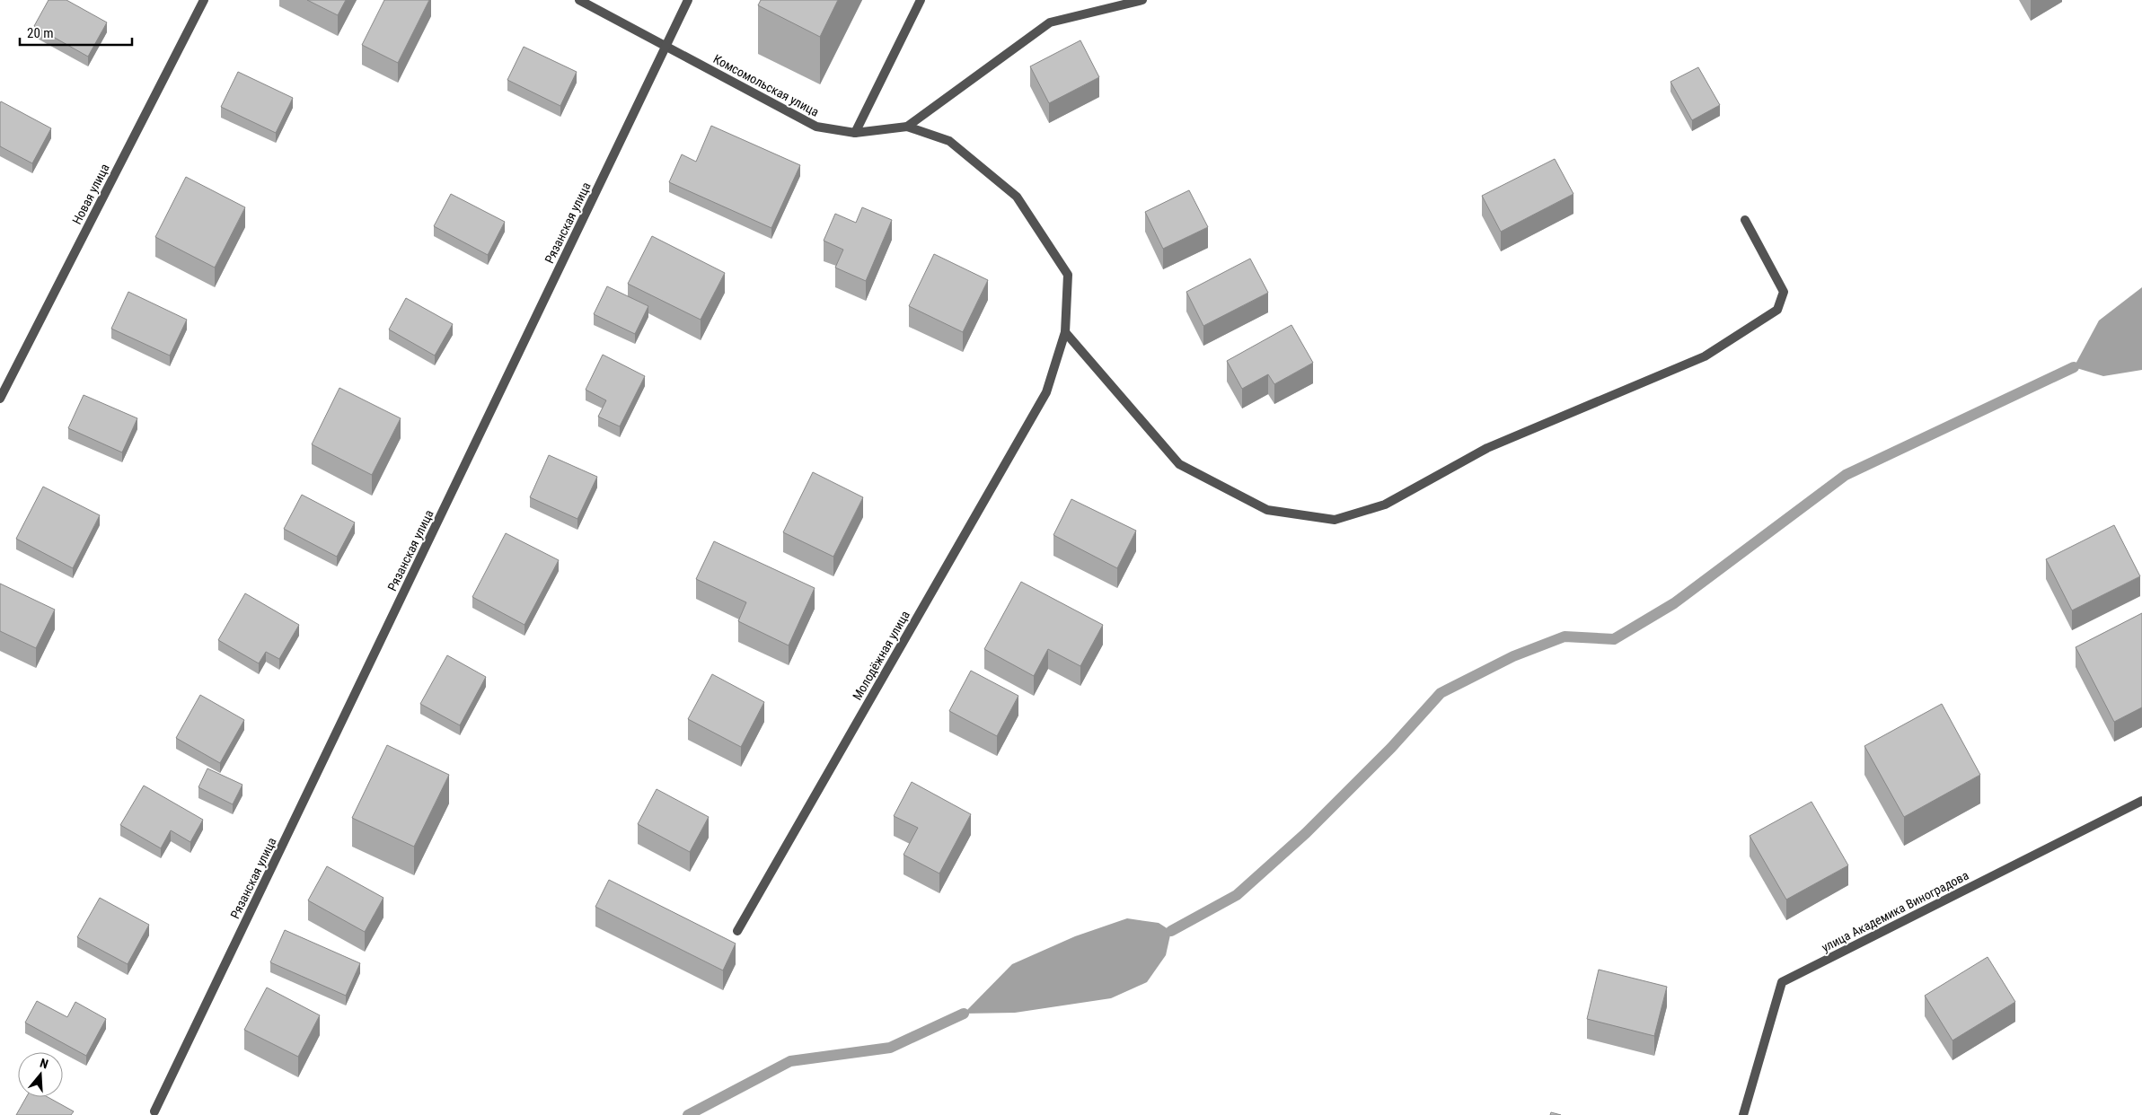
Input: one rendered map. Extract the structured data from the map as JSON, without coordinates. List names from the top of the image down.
{
  "streets": {
    "street": [
      "Комсомольская улица",
      "Новая улица",
      "Рязанская улица",
      "Молодёжная улица",
      "улица Академика Виноградова"
    ]
  },
  "crossings": [
    ["Комсомольская улица", "Рязанская улица"],
    ["Комсомольская улица", "Молодёжная улица"]
  ],
  "scale_bar": "20 m",
  "north": "top"
}
